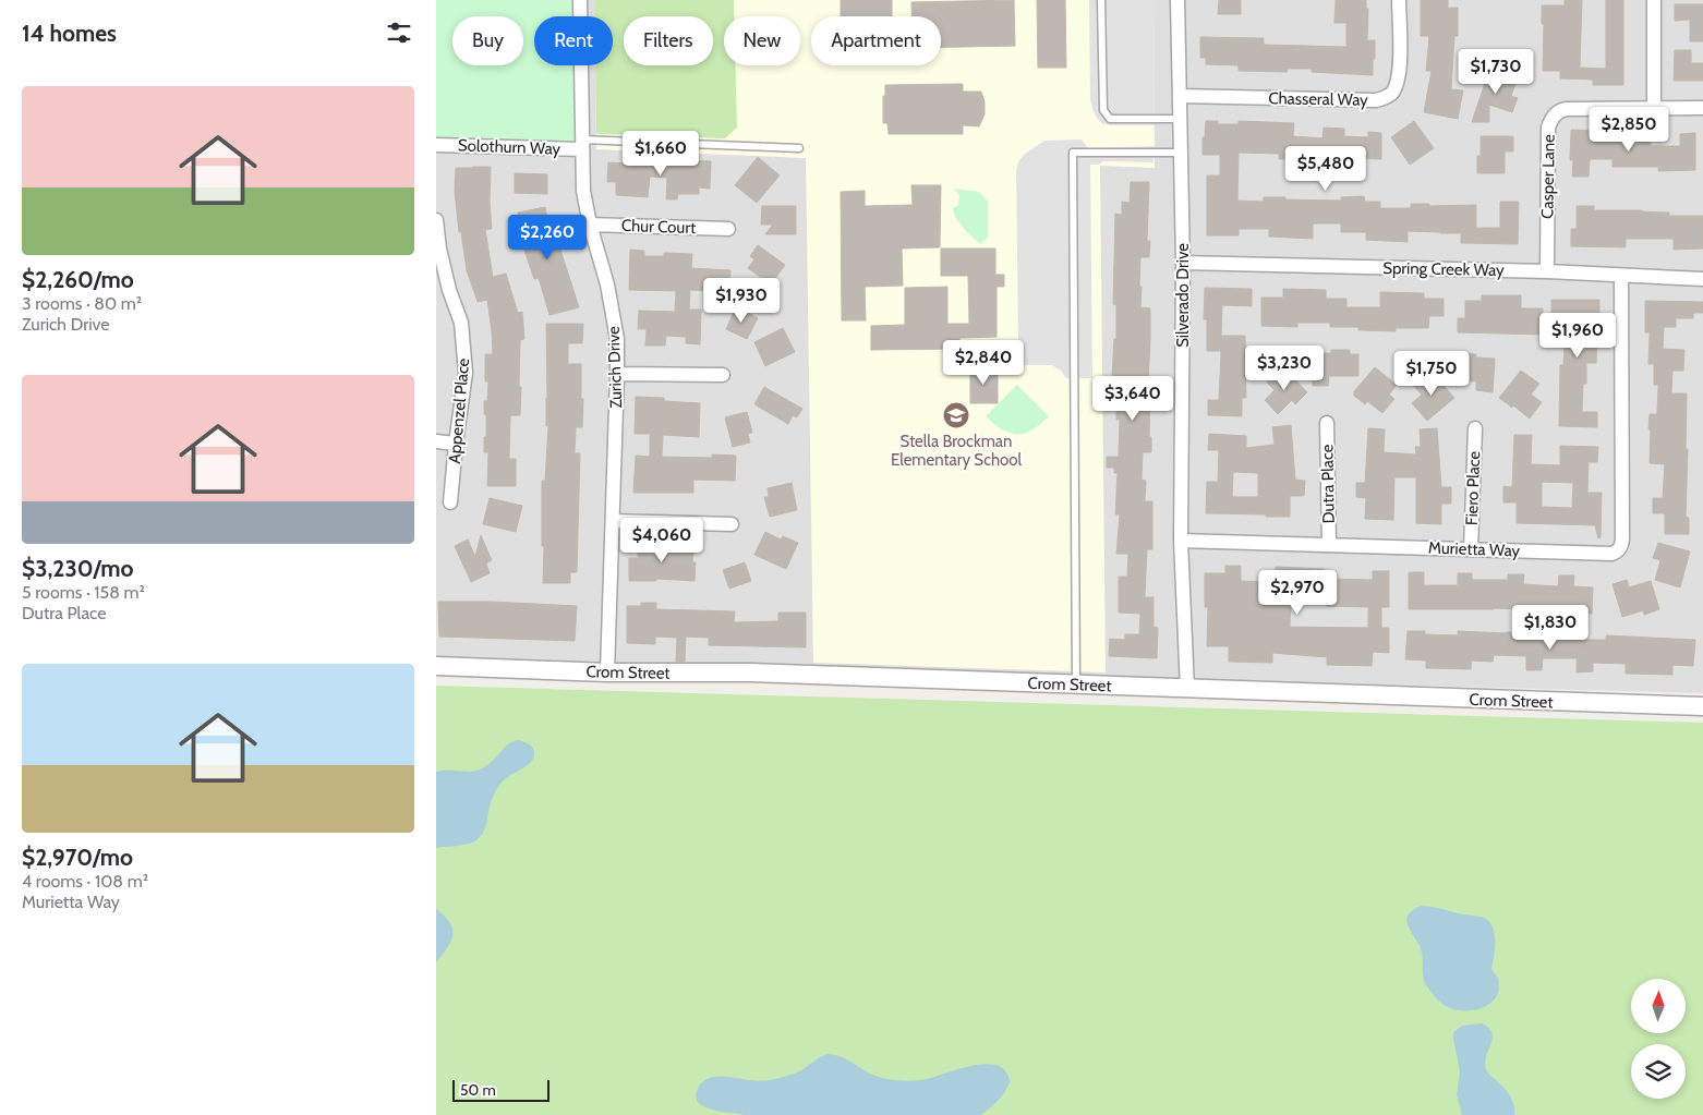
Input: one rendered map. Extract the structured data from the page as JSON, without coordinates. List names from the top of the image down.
{
  "streets": {
    "street": [
      "Chasseral Way",
      "Solothurn Way",
      "Casper Lane",
      "Chur Court",
      "Spring Creek Way",
      "Silverado Drive",
      "Zurich Drive",
      "Appenzel Place",
      "Dutra Place",
      "Fiero Place",
      "Murietta Way",
      "Crom Street"
    ]
  },
  "crossings": [
    ["Chasseral Way", "Silverado Drive"],
    ["Solothurn Way", "Zurich Drive"],
    ["Casper Lane", "Spring Creek Way"],
    ["Chur Court", "Zurich Drive"],
    ["Spring Creek Way", "Silverado Drive"],
    ["Spring Creek Way", "Murietta Way"],
    ["Silverado Drive", "Murietta Way"],
    ["Silverado Drive", "Crom Street"],
    ["Zurich Drive", "Crom Street"],
    ["Dutra Place", "Murietta Way"],
    ["Fiero Place", "Murietta Way"]
  ],
  "places": {
    "school or university": ["Stella Brockman Elementary School"]
  },
  "scale_bar": "50 m",
  "north": "top",
  "page": {
    "heading": "14 homes",
    "chip": [
      "Buy",
      "Rent",
      "Filters",
      "New",
      "Apartment"
    ],
    "price": [
      "$1,730",
      "$2,850",
      "$1,660",
      "$5,480",
      "$2,260",
      "$1,930",
      "$1,960",
      "$2,840",
      "$3,230",
      "$1,750",
      "$3,640",
      "$4,060",
      "$2,970",
      "$1,830"
    ],
    "list": [
      {
        "name": "$2,260/mo",
        "note": "3 rooms · 80 m² · Zurich Drive"
      },
      {
        "name": "$3,230/mo",
        "note": "5 rooms · 158 m² · Dutra Place"
      },
      {
        "name": "$2,970/mo",
        "note": "4 rooms · 108 m² · Murietta Way"
      }
    ],
    "scale": "50 m"
  }
}
